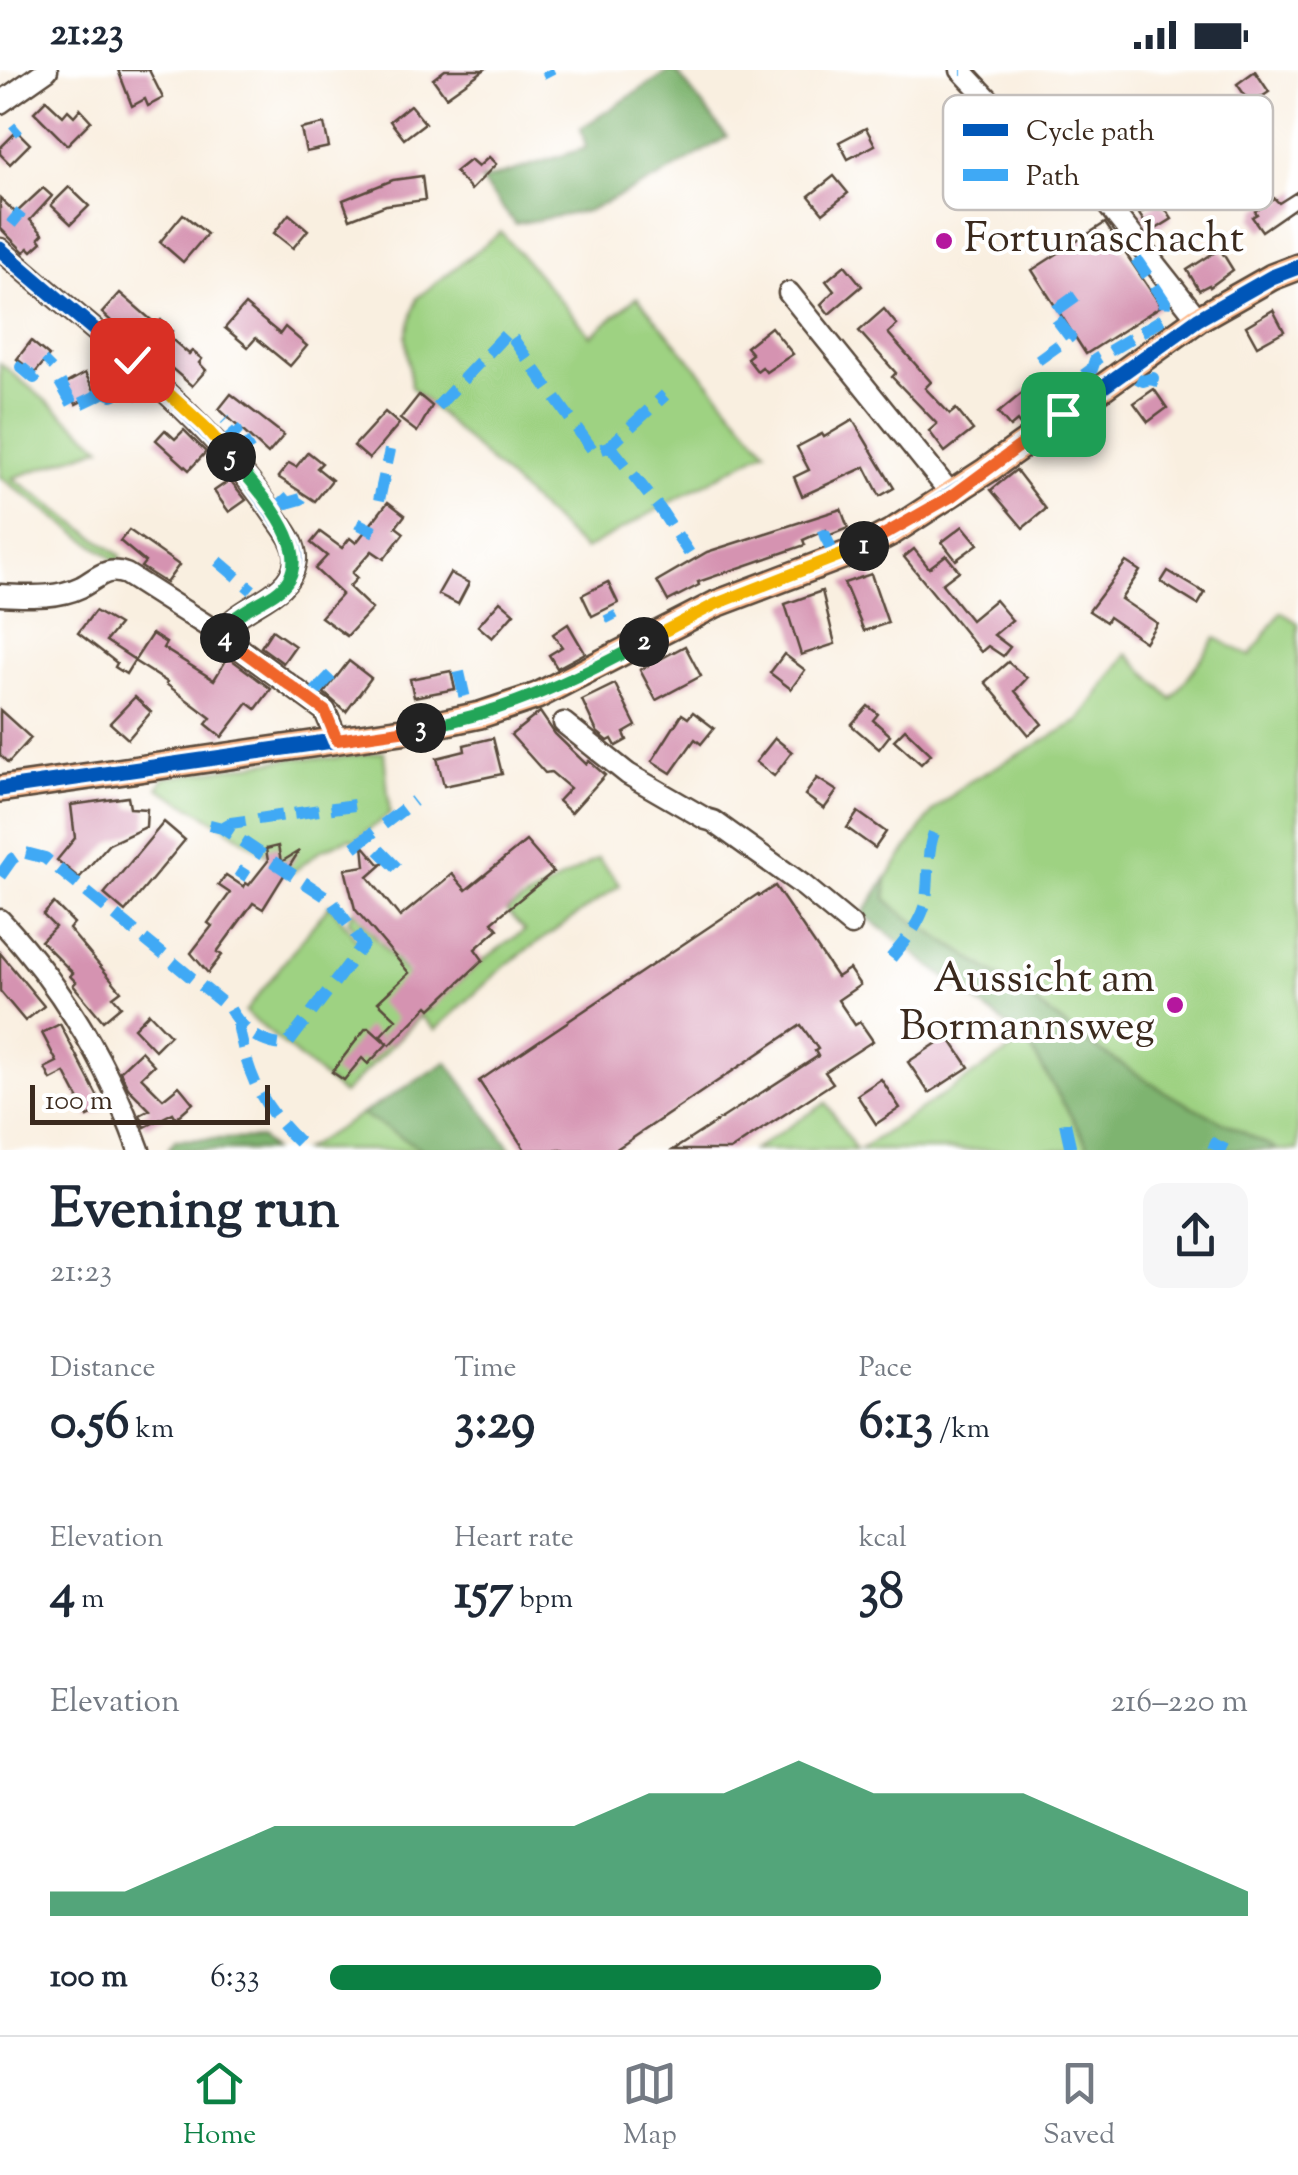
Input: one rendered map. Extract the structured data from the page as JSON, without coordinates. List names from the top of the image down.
{
  "places": ["Fortunaschacht", "Aussicht am Bormannsweg"],
  "legend": ["Cycle path", "Path"],
  "scale_bar": "100 m",
  "page": {
    "status": "21:23",
    "pins": [
      "5",
      "1",
      "4",
      "2",
      "3"
    ],
    "scale": "100 m",
    "heading": ["Evening run", "21:23"],
    "stats": [
      ["Distance", "0.56 km"],
      ["Time", "3:29"],
      ["Pace", "6:13 /km"],
      ["Elevation", "4 m"],
      ["Heart rate", "157 bpm"],
      ["kcal", "38"]
    ],
    "chart": ["Elevation", "216–220 m"],
    "list": [
      {
        "name": "100 m",
        "note": "6:33"
      }
    ],
    "tabs": ["Home", "Map", "Saved"]
  }
}
